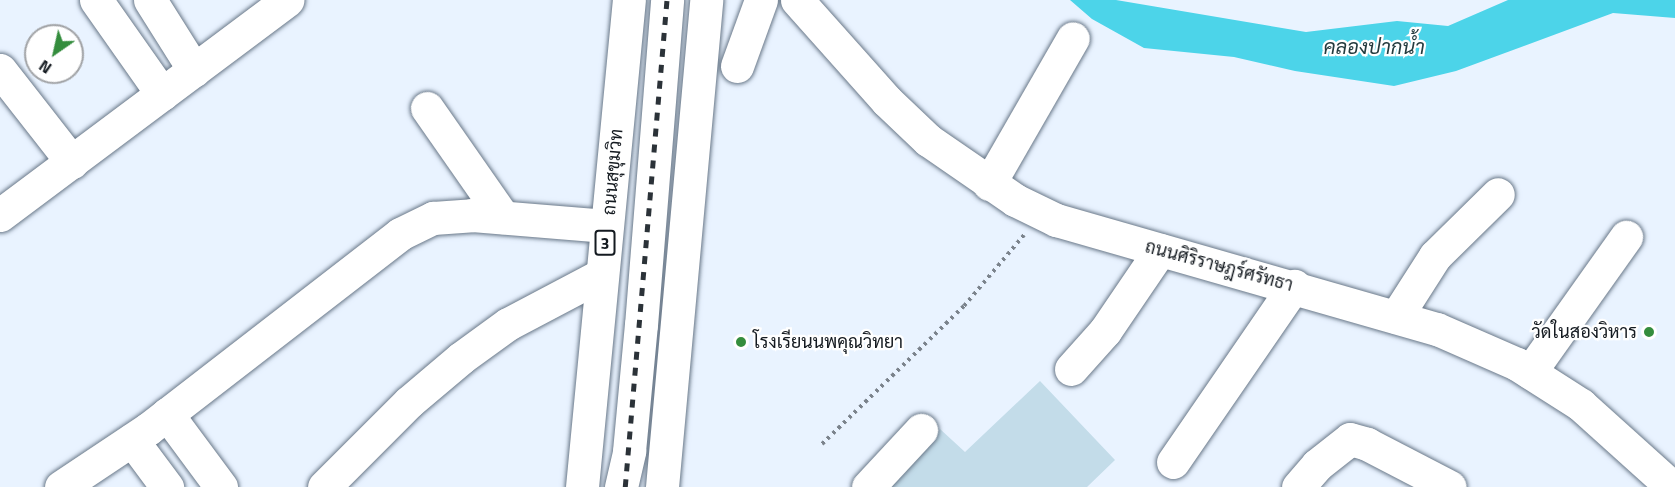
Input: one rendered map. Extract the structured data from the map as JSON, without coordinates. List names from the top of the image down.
{
  "streets": {
    "main road": ["ถนนสุขุมวิท", "3", "ถนนศิริราษฎร์ศรัทธา"]
  },
  "water": ["คลองปากน้ำ"],
  "places": ["วัดในสองวิหาร", "โรงเรียนนพคุณวิทยา"],
  "north": "bottom left"
}
